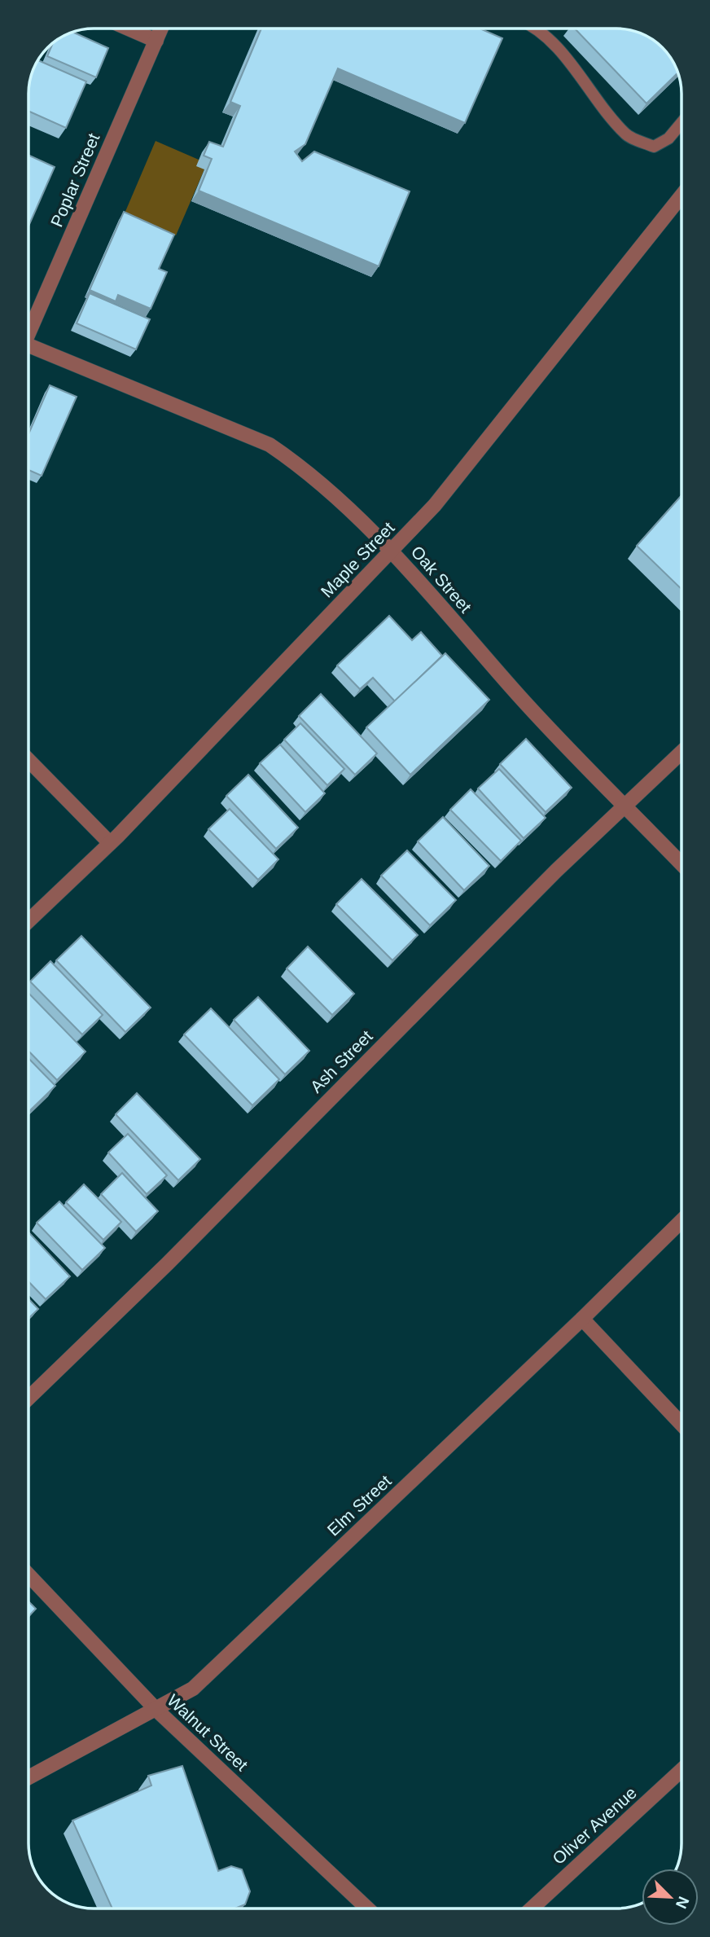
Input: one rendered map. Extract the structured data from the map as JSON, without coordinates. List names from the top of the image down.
{
  "streets": {
    "street": [
      "Poplar Street",
      "Maple Street",
      "Oak Street",
      "Ash Street",
      "Elm Street",
      "Walnut Street",
      "Oliver Avenue"
    ]
  },
  "crossings": [
    ["Maple Street", "Oak Street"],
    ["Oak Street", "Ash Street"],
    ["Elm Street", "Walnut Street"]
  ],
  "north": "bottom right"
}
